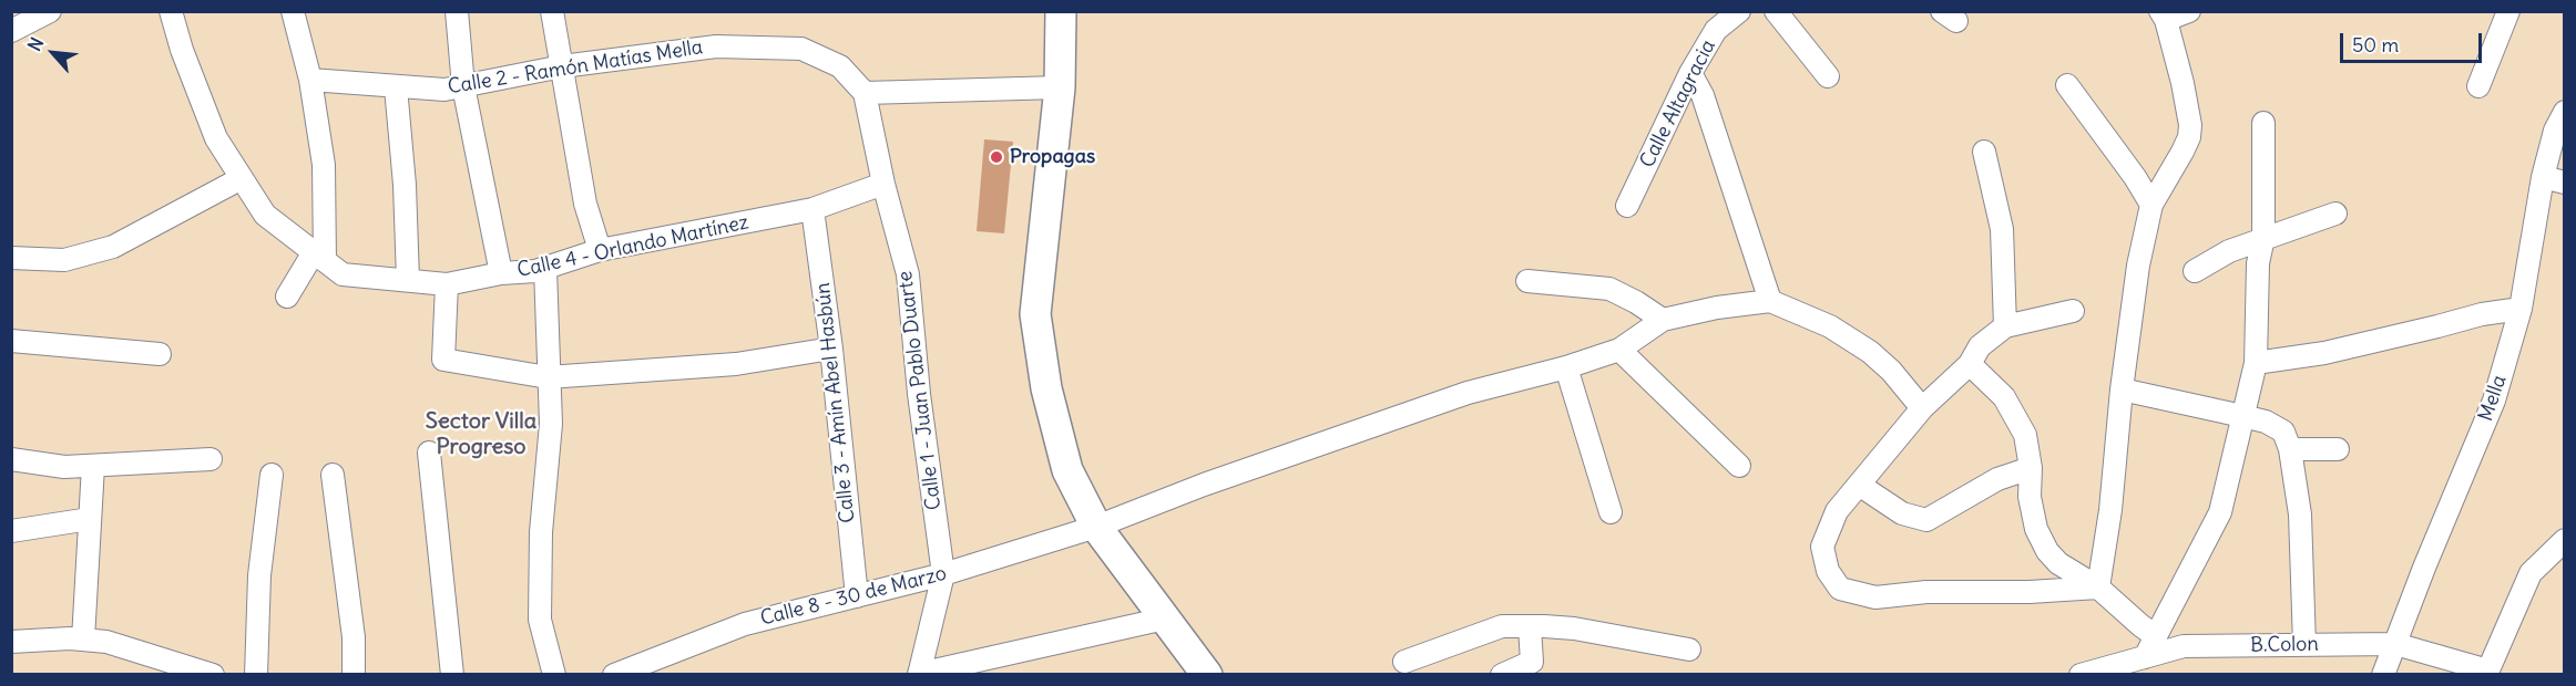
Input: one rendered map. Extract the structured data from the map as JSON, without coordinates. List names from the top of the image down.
{
  "streets": {
    "street": [
      "Calle 2 - Ramón Matías Mella",
      "Calle Altagracia",
      "Calle 4 - Orlando Martínez",
      "Calle 1 - Juan Pablo Duarte",
      "Mella",
      "Calle 3 - Amín Abel Hasbún",
      "Calle 8 - 30 de Marzo",
      "B.Colon"
    ]
  },
  "crossings": [
    ["Calle 2 - Ramón Matías Mella", "Calle 1 - Juan Pablo Duarte"],
    ["Calle 4 - Orlando Martínez", "Calle 1 - Juan Pablo Duarte"],
    ["Calle 4 - Orlando Martínez", "Calle 3 - Amín Abel Hasbún"],
    ["Calle 1 - Juan Pablo Duarte", "Calle 8 - 30 de Marzo"],
    ["Mella", "B.Colon"],
    ["Calle 3 - Amín Abel Hasbún", "Calle 8 - 30 de Marzo"]
  ],
  "districts": ["Sector Villa Progreso"],
  "places": ["Propagas"],
  "scale_bar": "50 m",
  "north": "top left"
}
